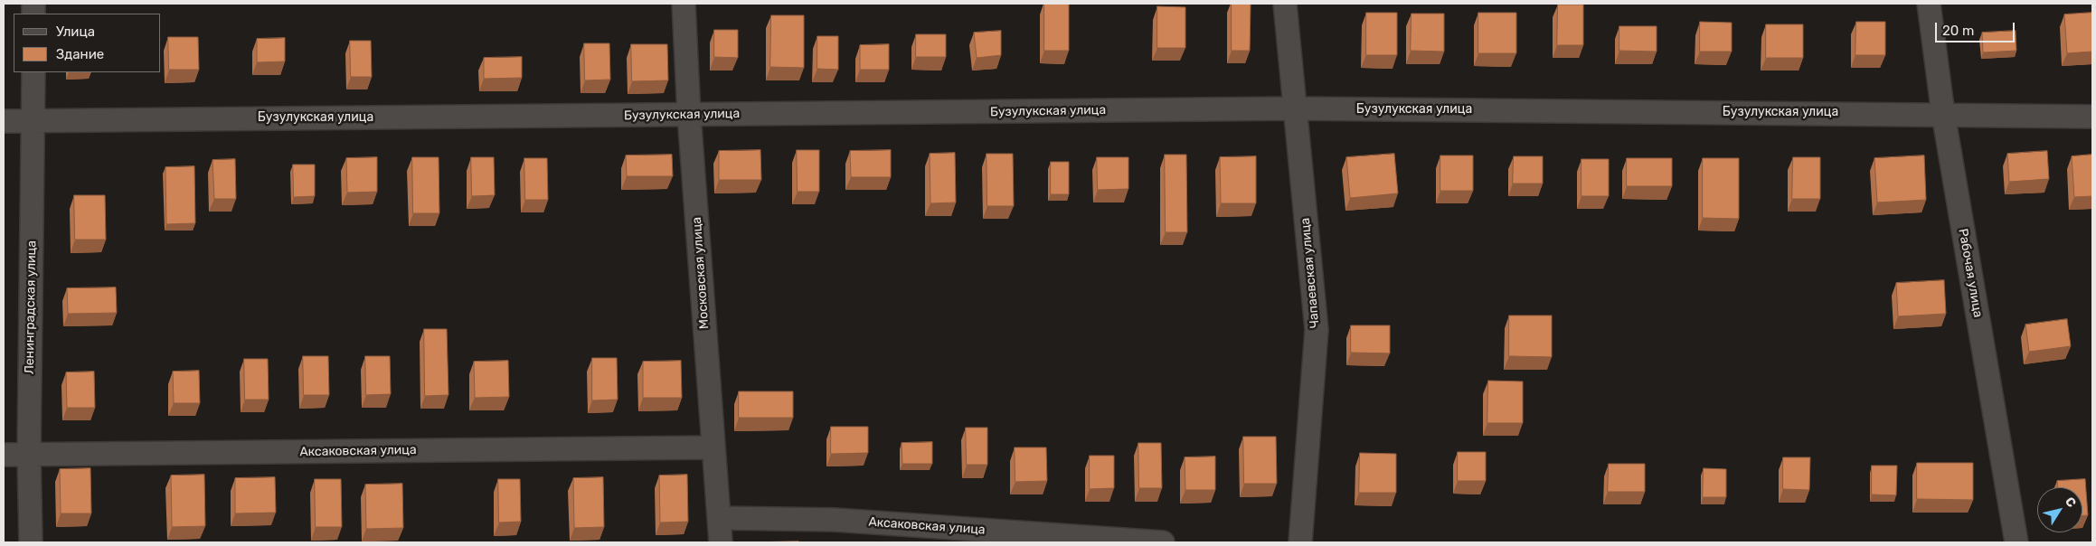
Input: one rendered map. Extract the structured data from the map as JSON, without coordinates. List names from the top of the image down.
{
  "streets": {
    "street": [
      "Бузулукская улица",
      "Московская улица",
      "Чапаевская улица",
      "Рабочая улица",
      "Ленинградская улица",
      "Аксаковская улица"
    ]
  },
  "crossings": [
    ["Бузулукская улица", "Московская улица"],
    ["Бузулукская улица", "Чапаевская улица"],
    ["Бузулукская улица", "Рабочая улица"],
    ["Бузулукская улица", "Ленинградская улица"],
    ["Московская улица", "Аксаковская улица"],
    ["Ленинградская улица", "Аксаковская улица"]
  ],
  "legend": ["Улица", "Здание"],
  "scale_bar": "20 m",
  "north": "top right"
}
